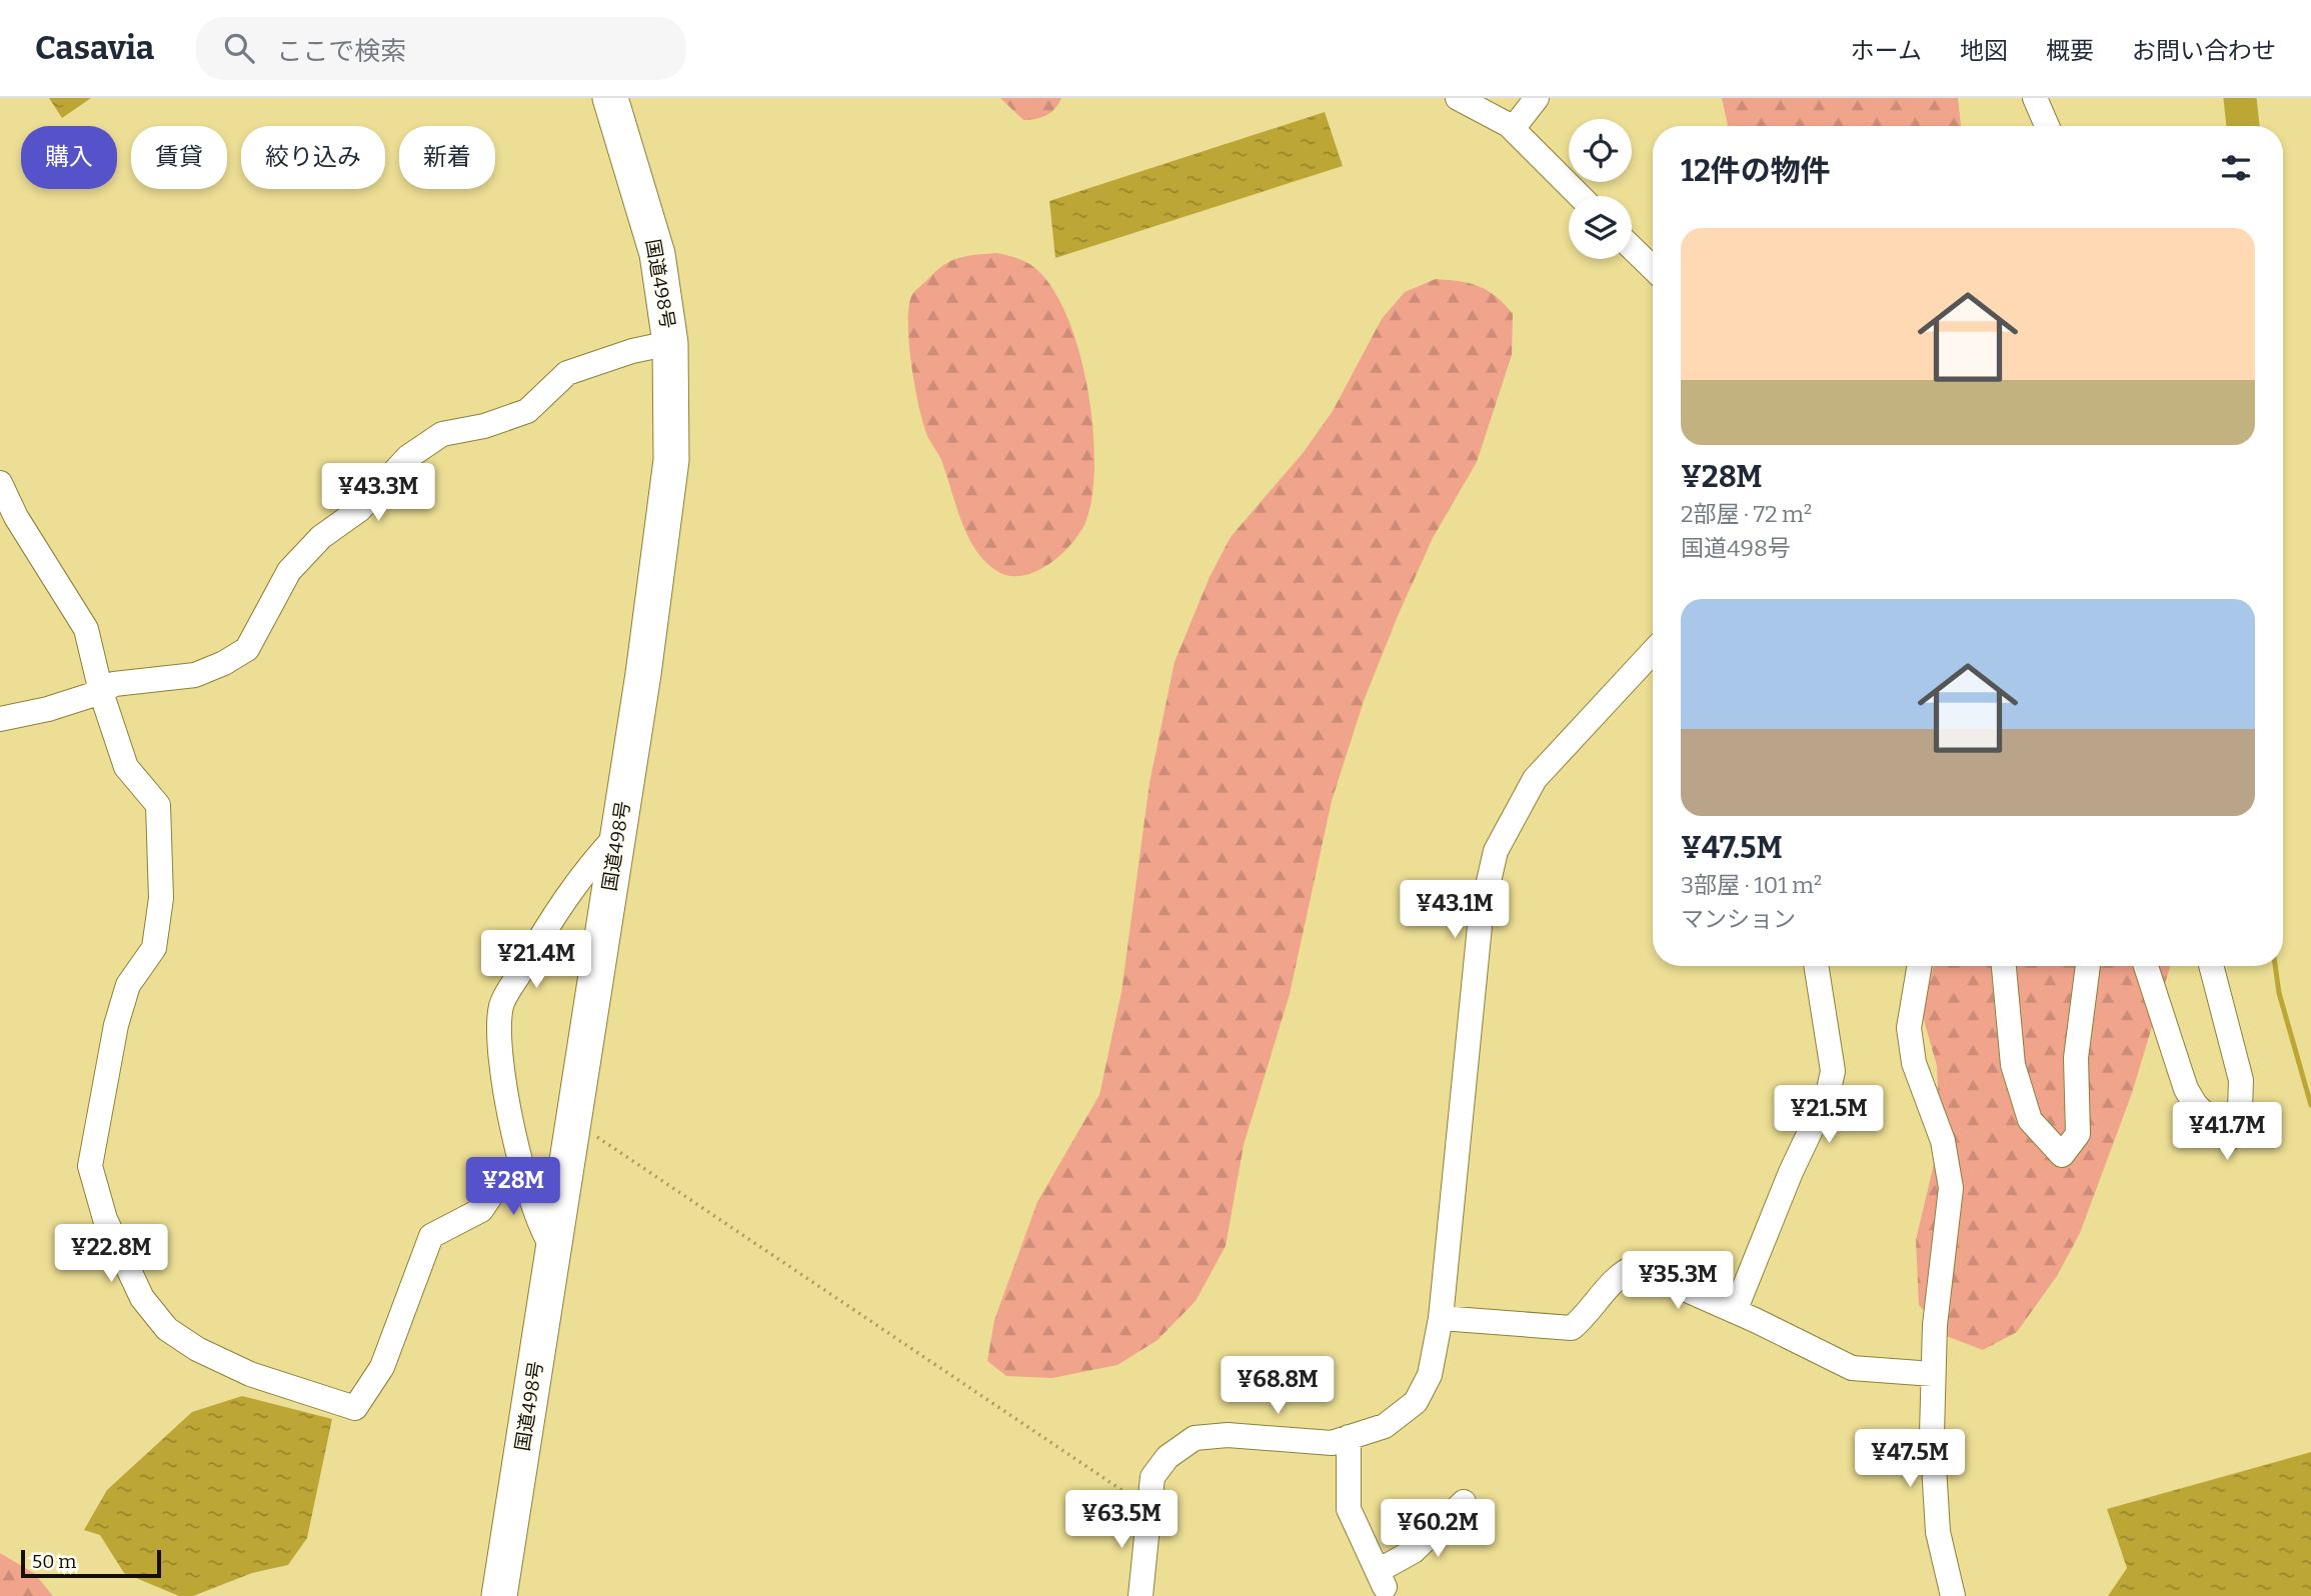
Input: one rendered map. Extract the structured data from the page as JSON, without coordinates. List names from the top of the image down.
{
  "streets": {
    "highway": ["国道498号"]
  },
  "scale_bar": "50 m",
  "page": {
    "header": "Casavia",
    "search": "ここで検索",
    "nav": [
      "ホーム",
      "地図",
      "概要",
      "お問い合わせ"
    ],
    "chip": [
      "購入",
      "賃貸",
      "絞り込み",
      "新着"
    ],
    "heading": "12件の物件",
    "list": [
      {
        "name": "¥28M",
        "note": "2部屋 · 72 m² · 国道498号"
      },
      {
        "name": "¥47.5M",
        "note": "3部屋 · 101 m² · マンション"
      }
    ],
    "price": [
      "¥43.3M",
      "¥43.1M",
      "¥21.4M",
      "¥21.5M",
      "¥41.7M",
      "¥28M",
      "¥22.8M",
      "¥35.3M",
      "¥68.8M",
      "¥47.5M",
      "¥63.5M",
      "¥60.2M"
    ],
    "scale": "50 m"
  }
}
